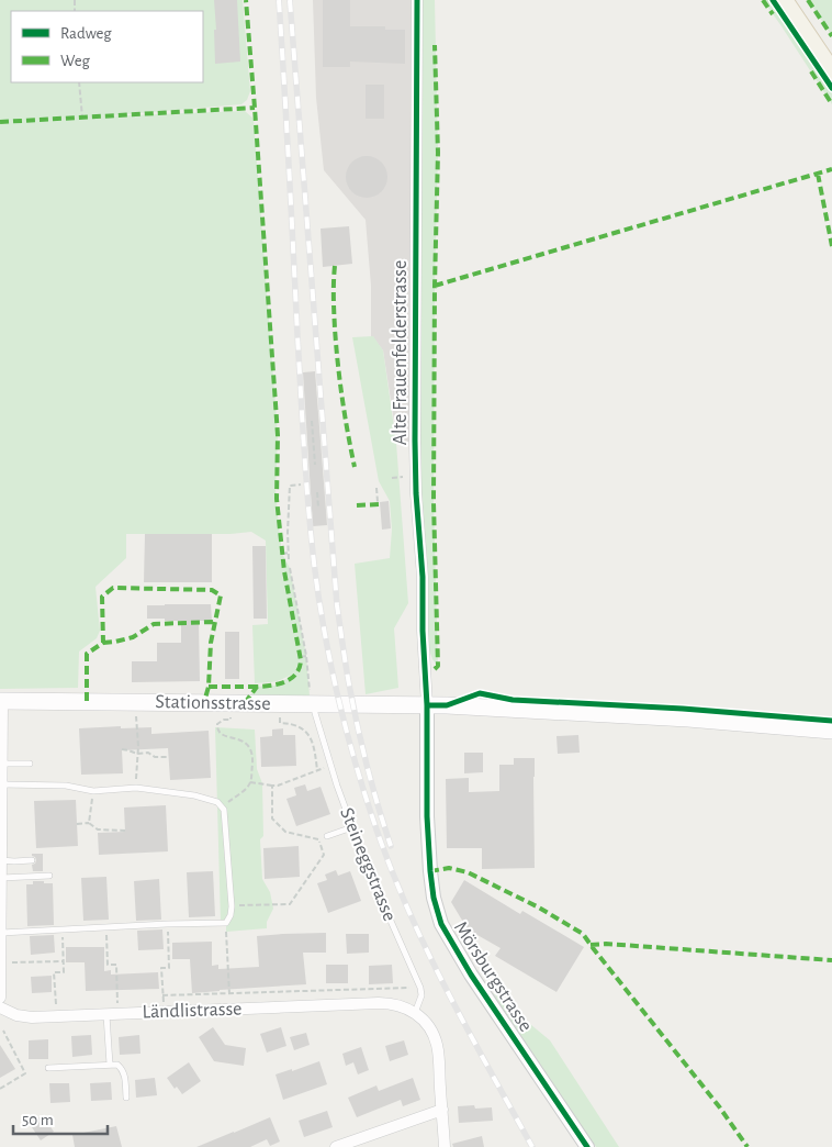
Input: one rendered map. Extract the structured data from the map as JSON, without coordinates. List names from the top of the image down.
{
  "streets": {
    "main road": ["Stationsstrasse"],
    "street": ["Alte Frauenfelderstrasse", "Mörsburgstrasse", "Ländlistrasse"],
    "lane": ["Steineggstrasse"]
  },
  "crossings": [
    ["Alte Frauenfelderstrasse", "Stationsstrasse"],
    ["Alte Frauenfelderstrasse", "Mörsburgstrasse"],
    ["Stationsstrasse", "Mörsburgstrasse"]
  ],
  "legend": ["Radweg", "Weg"],
  "scale_bar": "50 m"
}
